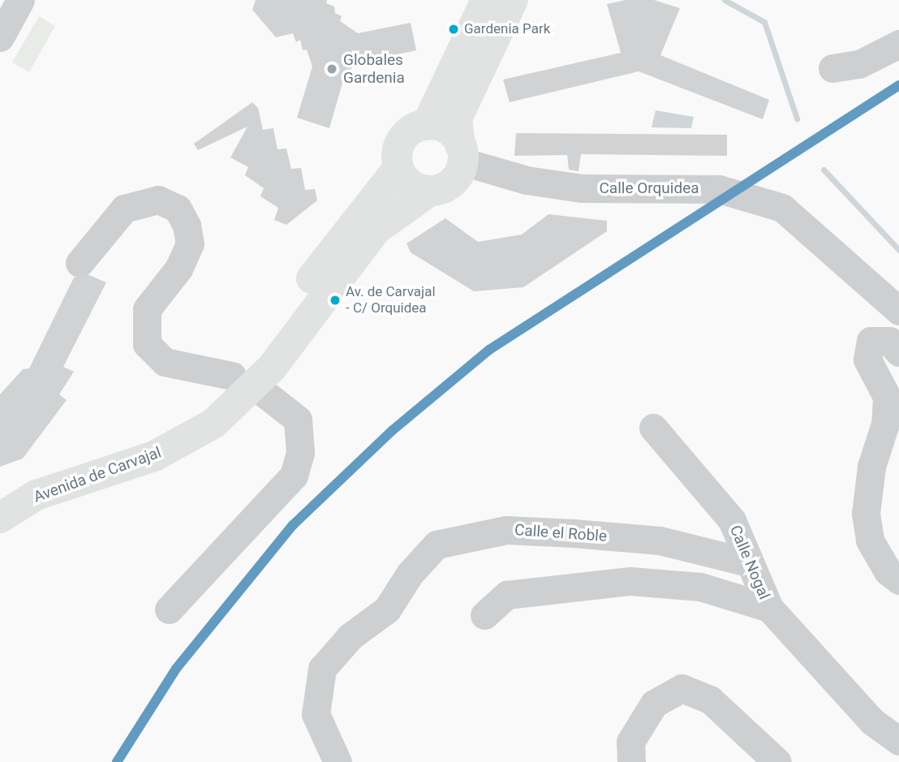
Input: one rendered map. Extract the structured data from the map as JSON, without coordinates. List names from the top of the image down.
{
  "streets": {
    "main road": ["Avenida de Carvajal"],
    "street": ["Calle Orquidea", "Calle el Roble", "Calle Nogal"]
  },
  "crossings": [
    ["Calle Orquidea", "Avenida de Carvajal"],
    ["Calle el Roble", "Calle Nogal"]
  ],
  "places": ["Gardenia Park", "Globales Gardenia", "Av. de Carvajal - C/ Orquidea"]
}
